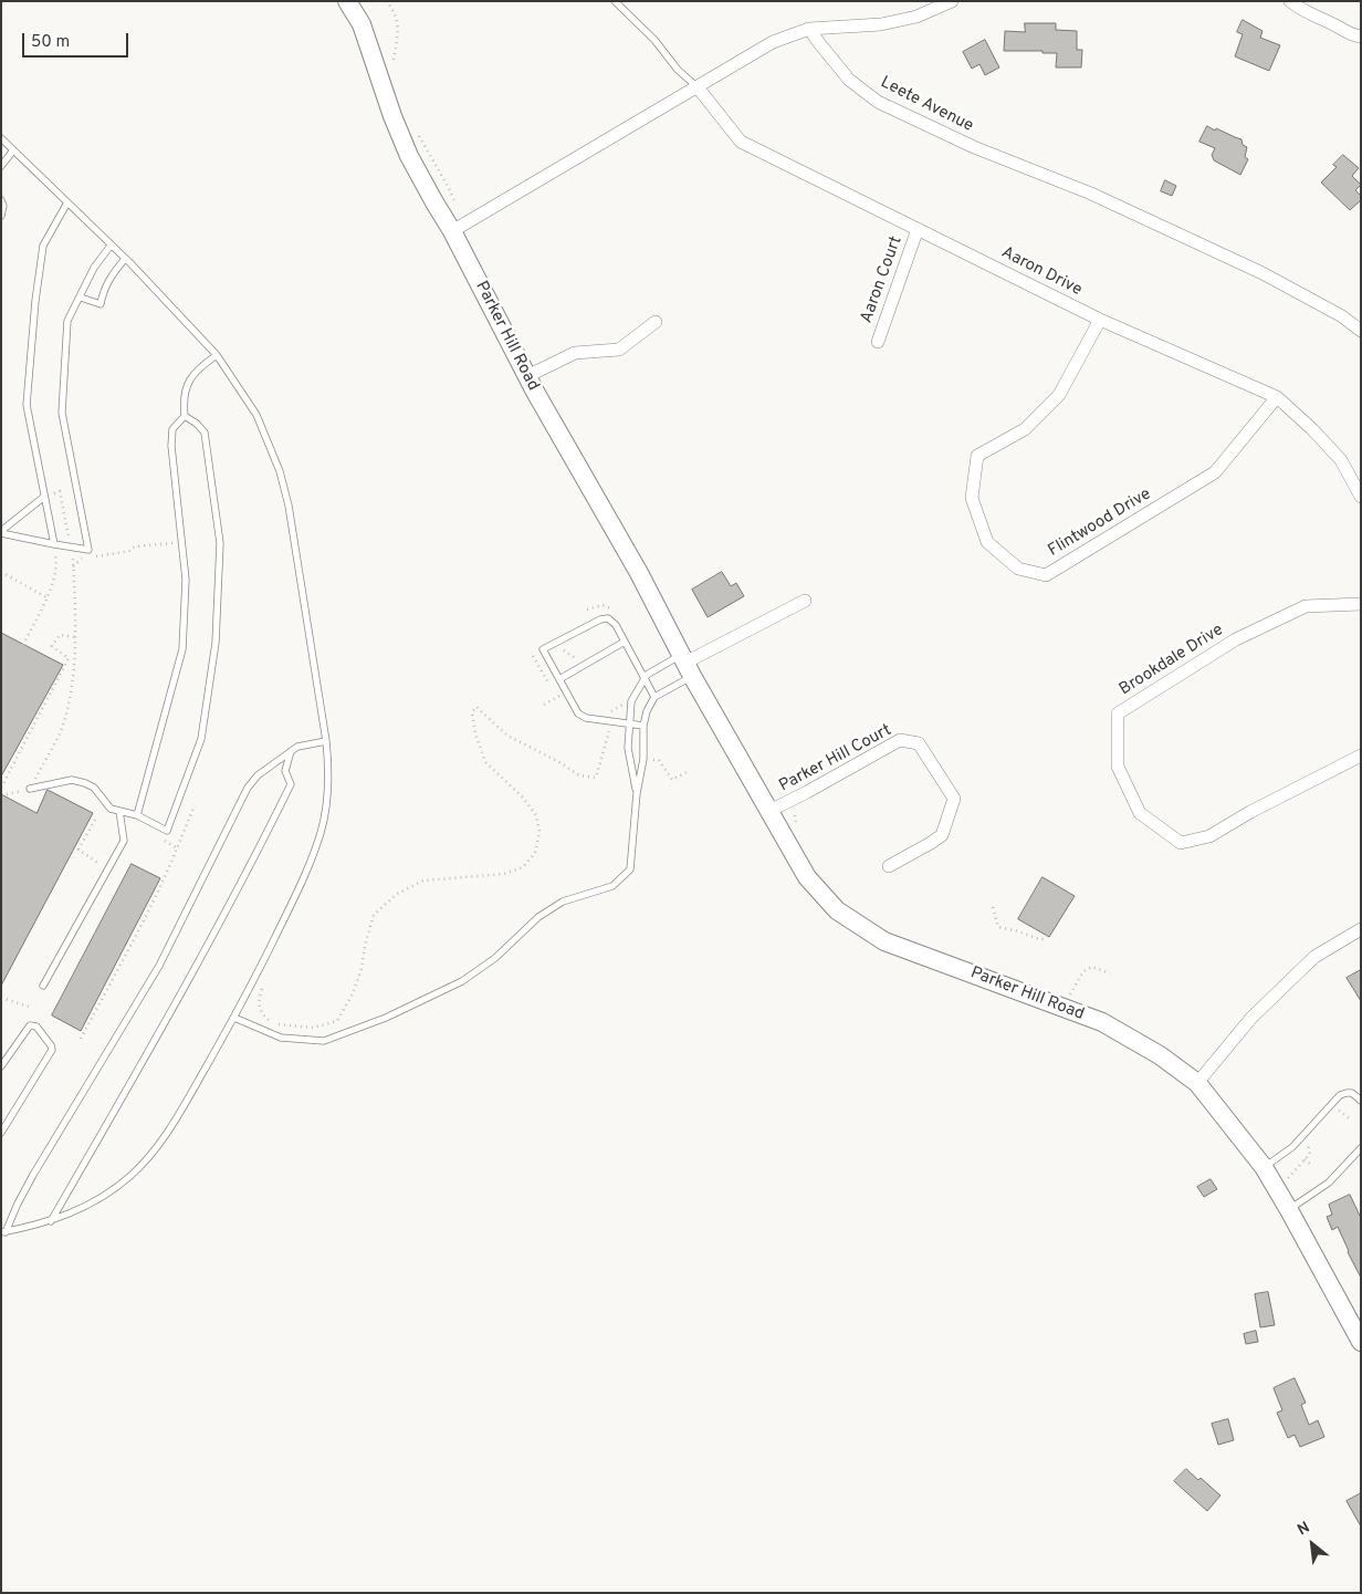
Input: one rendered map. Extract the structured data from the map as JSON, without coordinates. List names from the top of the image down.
{
  "streets": {
    "street": [
      "Leete Avenue",
      "Aaron Drive",
      "Aaron Court",
      "Parker Hill Road",
      "Flintwood Drive",
      "Brookdale Drive",
      "Parker Hill Court"
    ]
  },
  "crossings": [
    ["Aaron Drive", "Aaron Court"],
    ["Aaron Drive", "Flintwood Drive"],
    ["Parker Hill Road", "Parker Hill Court"]
  ],
  "scale_bar": "50 m",
  "north": "top left"
}
